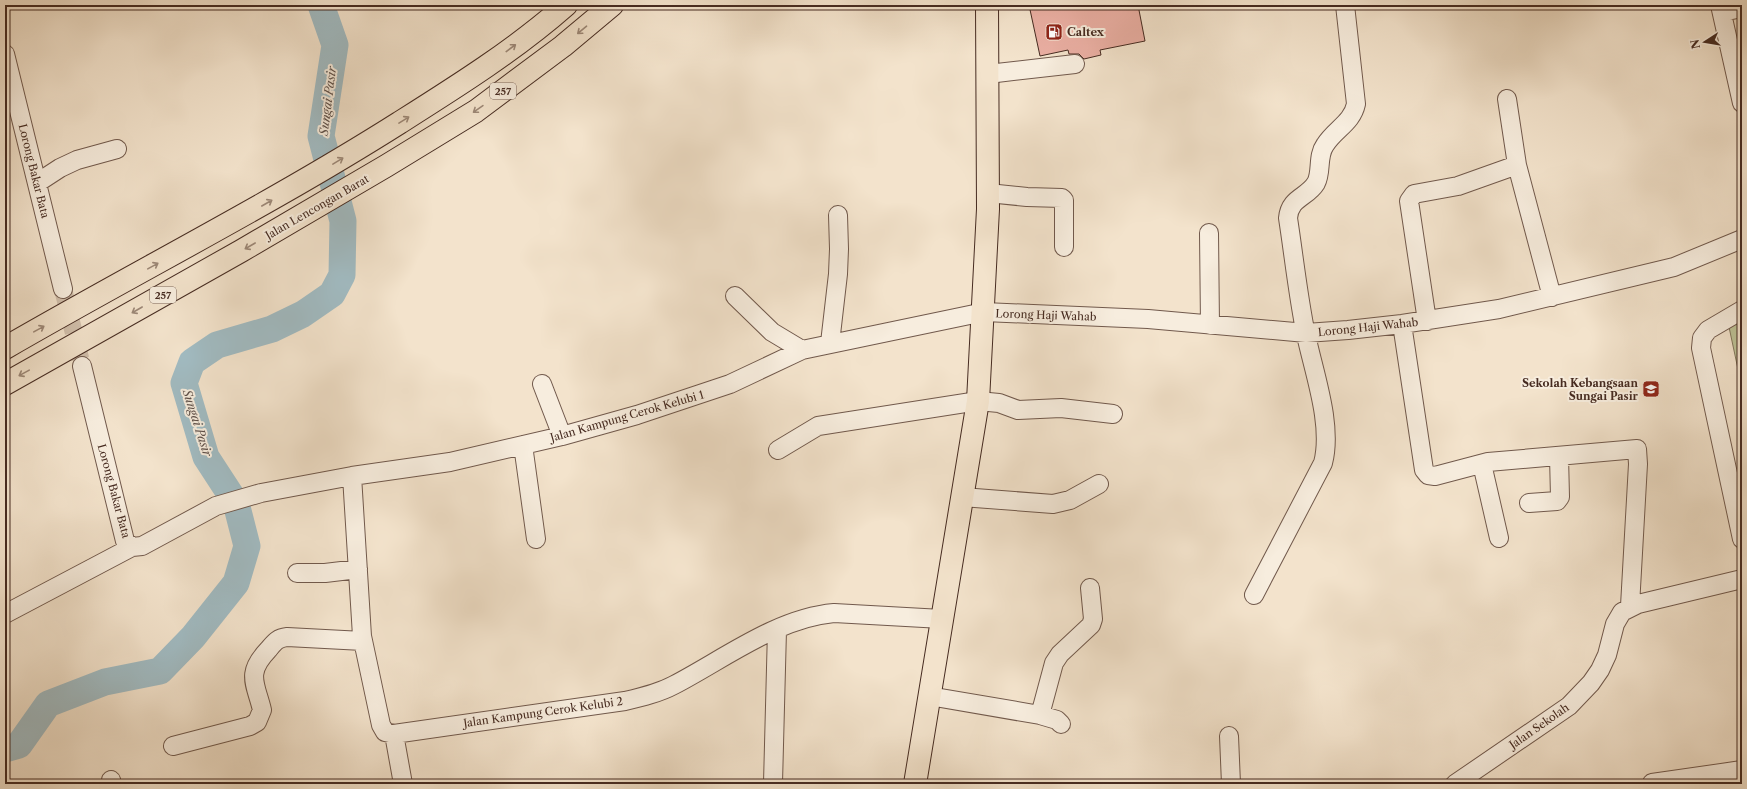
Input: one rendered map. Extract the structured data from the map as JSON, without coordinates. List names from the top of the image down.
{
  "streets": {
    "main road": ["257", "Jalan Lencongan Barat"],
    "street": [
      "Lorong Bakar Bata",
      "Lorong Haji Wahab",
      "Jalan Kampung Cerok Kelubi 1",
      "Jalan Kampung Cerok Kelubi 2",
      "Jalan Sekolah"
    ]
  },
  "crossings": [
    ["Lorong Bakar Bata", "Jalan Kampung Cerok Kelubi 1"],
    ["Lorong Haji Wahab", "Jalan Kampung Cerok Kelubi 1"]
  ],
  "water": ["Sungai Pasir"],
  "places": {
    "fuel station": ["Caltex"],
    "school or university": ["Sekolah Kebangsaan Sungai Pasir"]
  },
  "north": "left"
}
